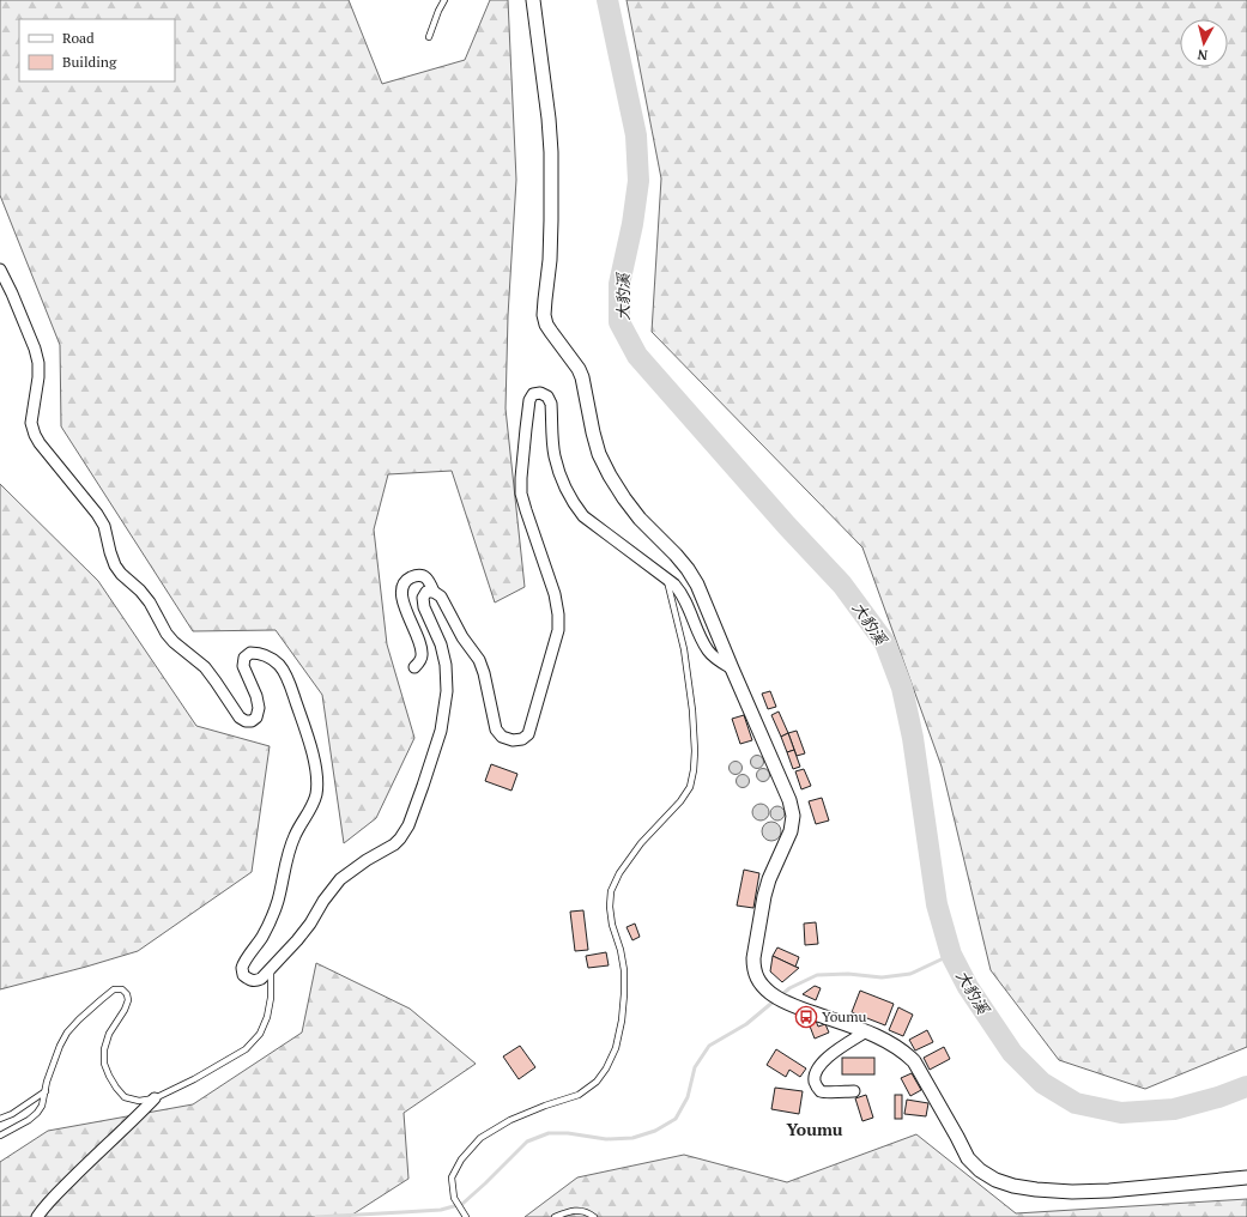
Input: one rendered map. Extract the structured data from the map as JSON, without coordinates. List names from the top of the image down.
{
  "districts": ["Youmu"],
  "water": ["大豹溪"],
  "places": {
    "bus stop": ["Youmu"]
  },
  "legend": ["Road", "Building"],
  "north": "bottom"
}
